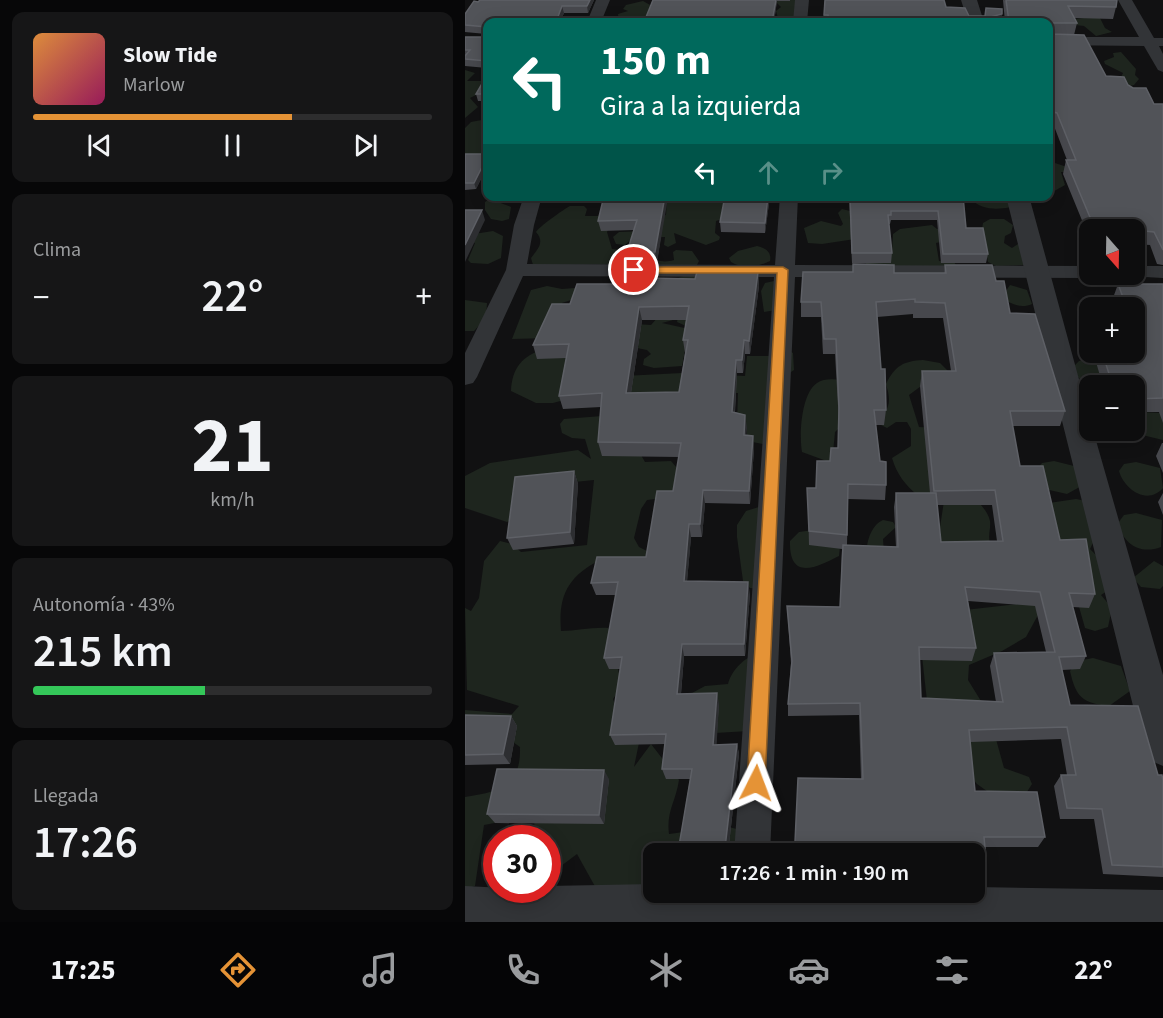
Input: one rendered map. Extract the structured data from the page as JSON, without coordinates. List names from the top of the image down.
{
  "north": "bottom",
  "page": {
    "turn": ["150 m", "Gira a la izquierda"],
    "song": ["Slow Tide", "Marlow"],
    "tile": [
      "Clima",
      ["21", "km/h"],
      ["Autonomía · 43%", "215 km"],
      ["Llegada", "17:26"]
    ],
    "map_buttons": ["+", "−"],
    "heat": ["−", "22°", "+"],
    "limit": "30",
    "trip": "17:26 · 1 min · 190 m",
    "tabs": ["17:25", "22°"]
  }
}
